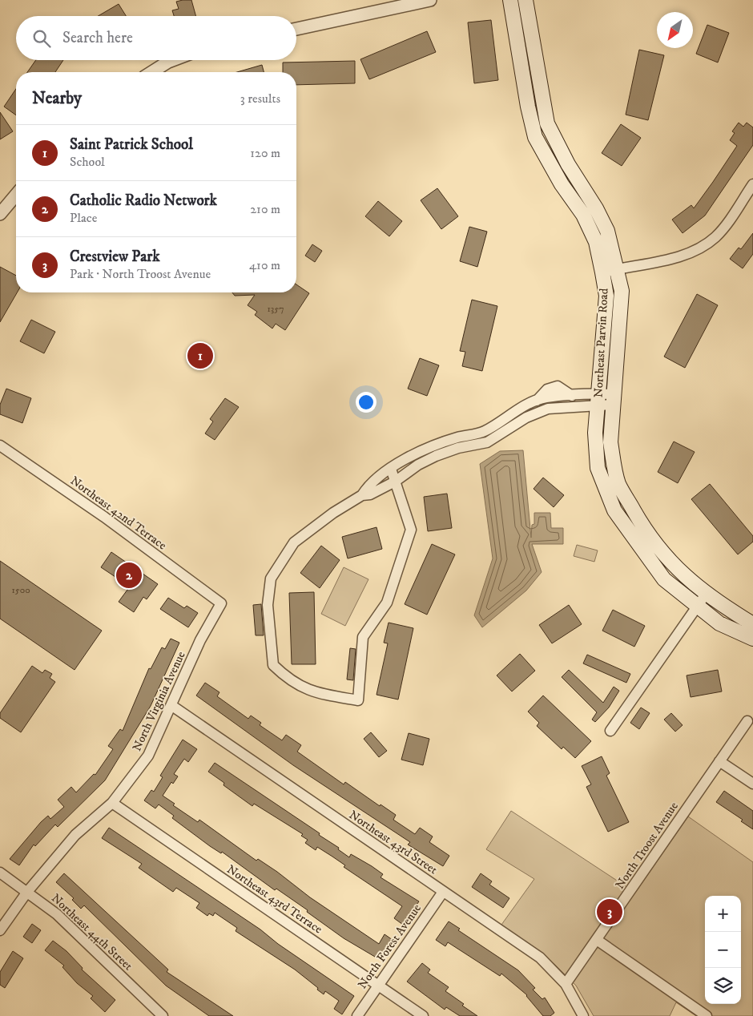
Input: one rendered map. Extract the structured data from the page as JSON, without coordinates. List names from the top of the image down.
{
  "streets": {
    "main road": ["Northeast Parvin Road"],
    "street": [
      "Northeast 42nd Terrace",
      "North Virginia Avenue",
      "Northeast 43rd Street",
      "North Troost Avenue",
      "Northeast 43rd Terrace",
      "Northeast 44th Street",
      "North Forest Avenue"
    ]
  },
  "crossings": [
    ["Northeast 42nd Terrace", "North Virginia Avenue"],
    ["North Virginia Avenue", "Northeast 43rd Street"],
    ["North Virginia Avenue", "Northeast 43rd Terrace"],
    ["North Virginia Avenue", "Northeast 44th Street"],
    ["Northeast 43rd Street", "North Troost Avenue"],
    ["Northeast 43rd Street", "North Forest Avenue"],
    ["Northeast 43rd Terrace", "North Forest Avenue"]
  ],
  "house_numbers": ["1357", "1500"],
  "north": "bottom left",
  "page": {
    "search": "Search here",
    "heading": ["Nearby", "3 results"],
    "list": [
      {
        "mark": "1",
        "name": "Saint Patrick School",
        "note": "School",
        "value": "120 m"
      },
      {
        "mark": "2",
        "name": "Catholic Radio Network",
        "note": "Place",
        "value": "210 m"
      },
      {
        "mark": "3",
        "name": "Crestview Park",
        "note": "Park · North Troost Avenue",
        "value": "410 m"
      }
    ],
    "pins": ["1", "2", "3"],
    "map_buttons": ["+", "−"]
  }
}
